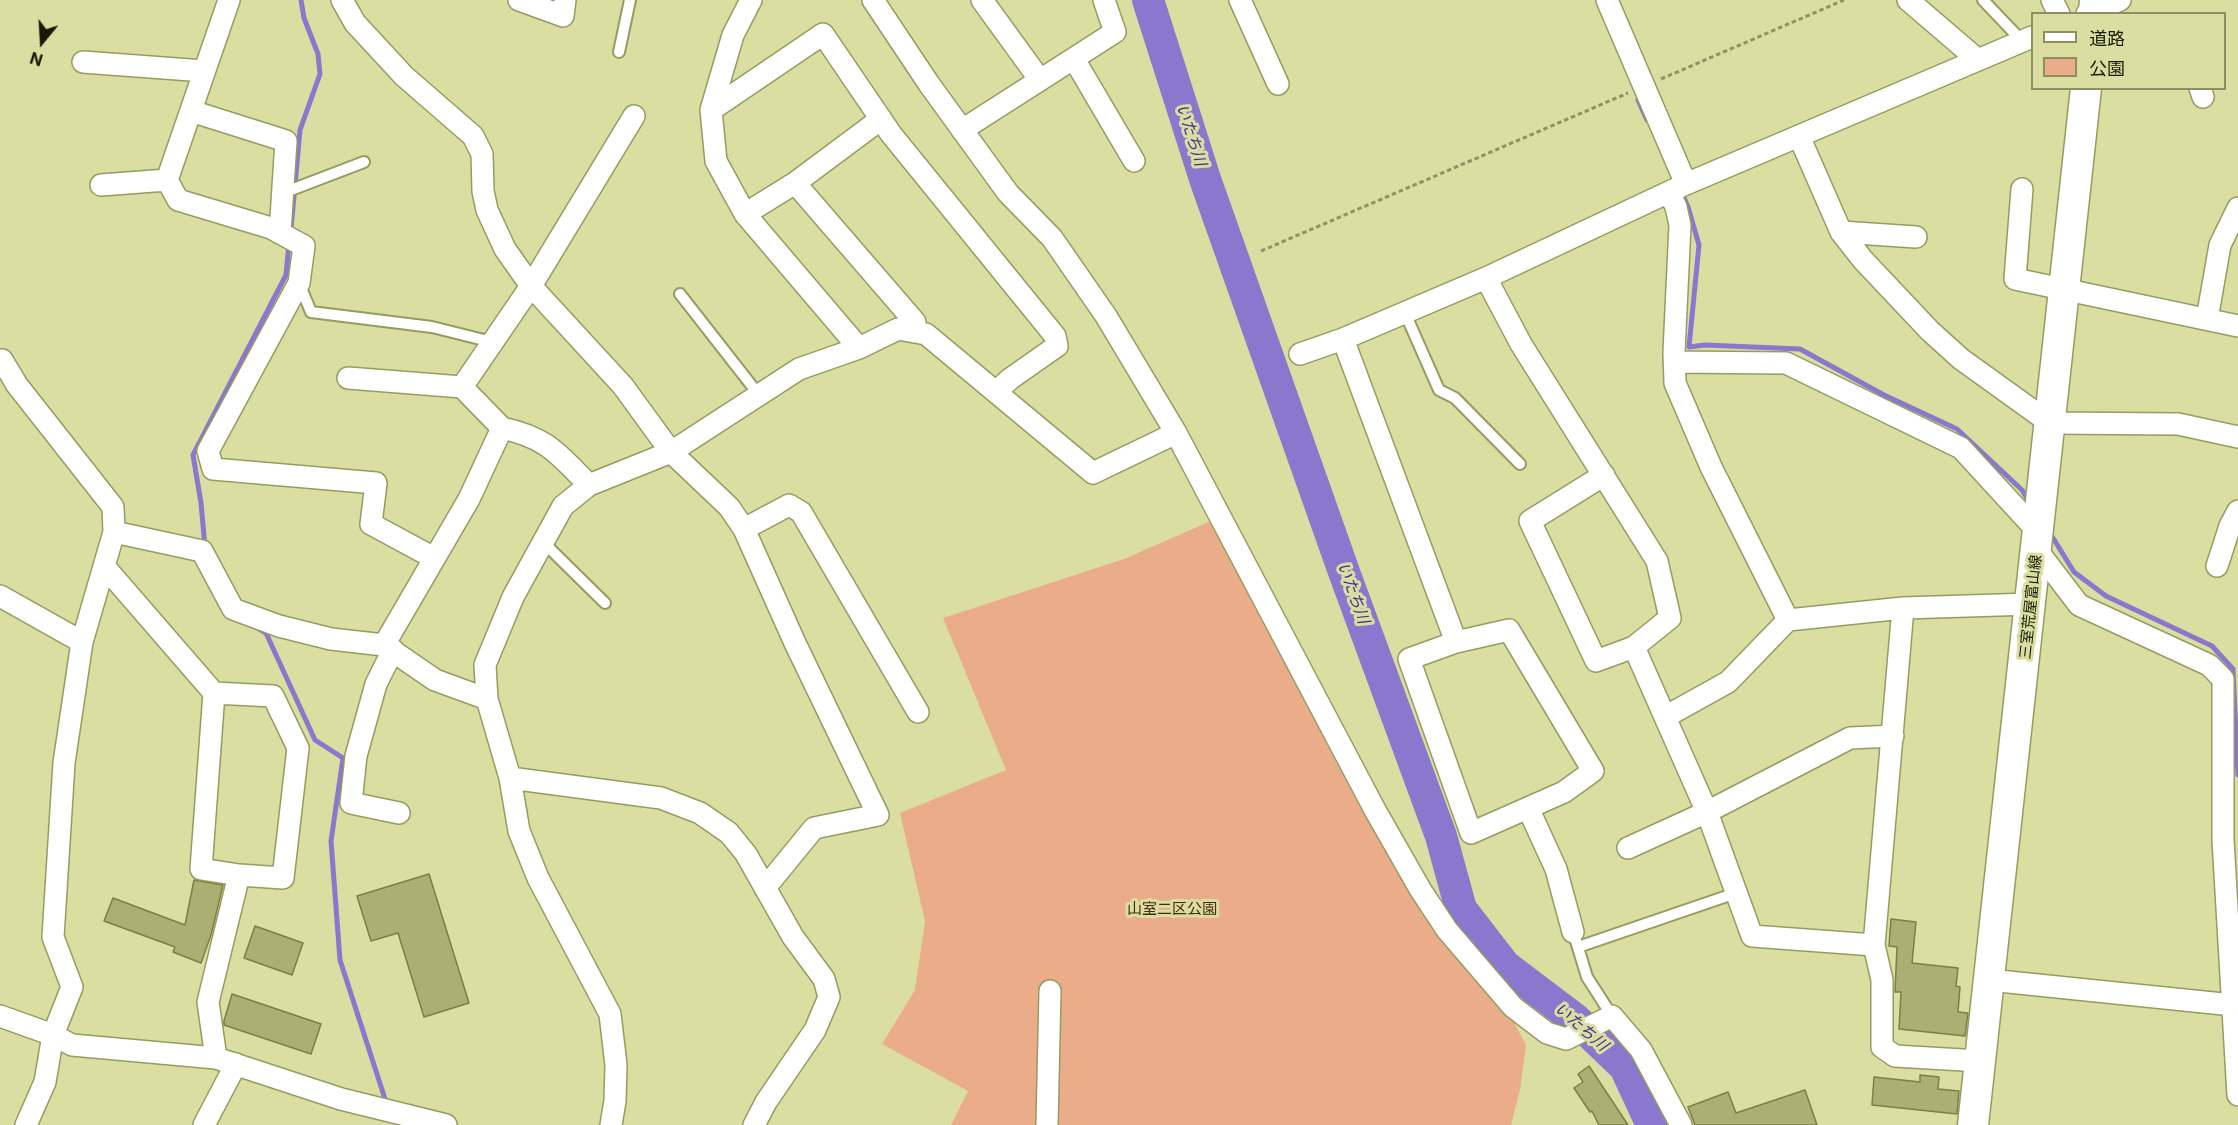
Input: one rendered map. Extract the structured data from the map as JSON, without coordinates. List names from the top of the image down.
{
  "streets": {
    "main road": ["三室荒屋富山線"]
  },
  "water": ["いたち川"],
  "parks": ["山室二区公園"],
  "legend": ["道路", "公園"],
  "north": "bottom"
}
